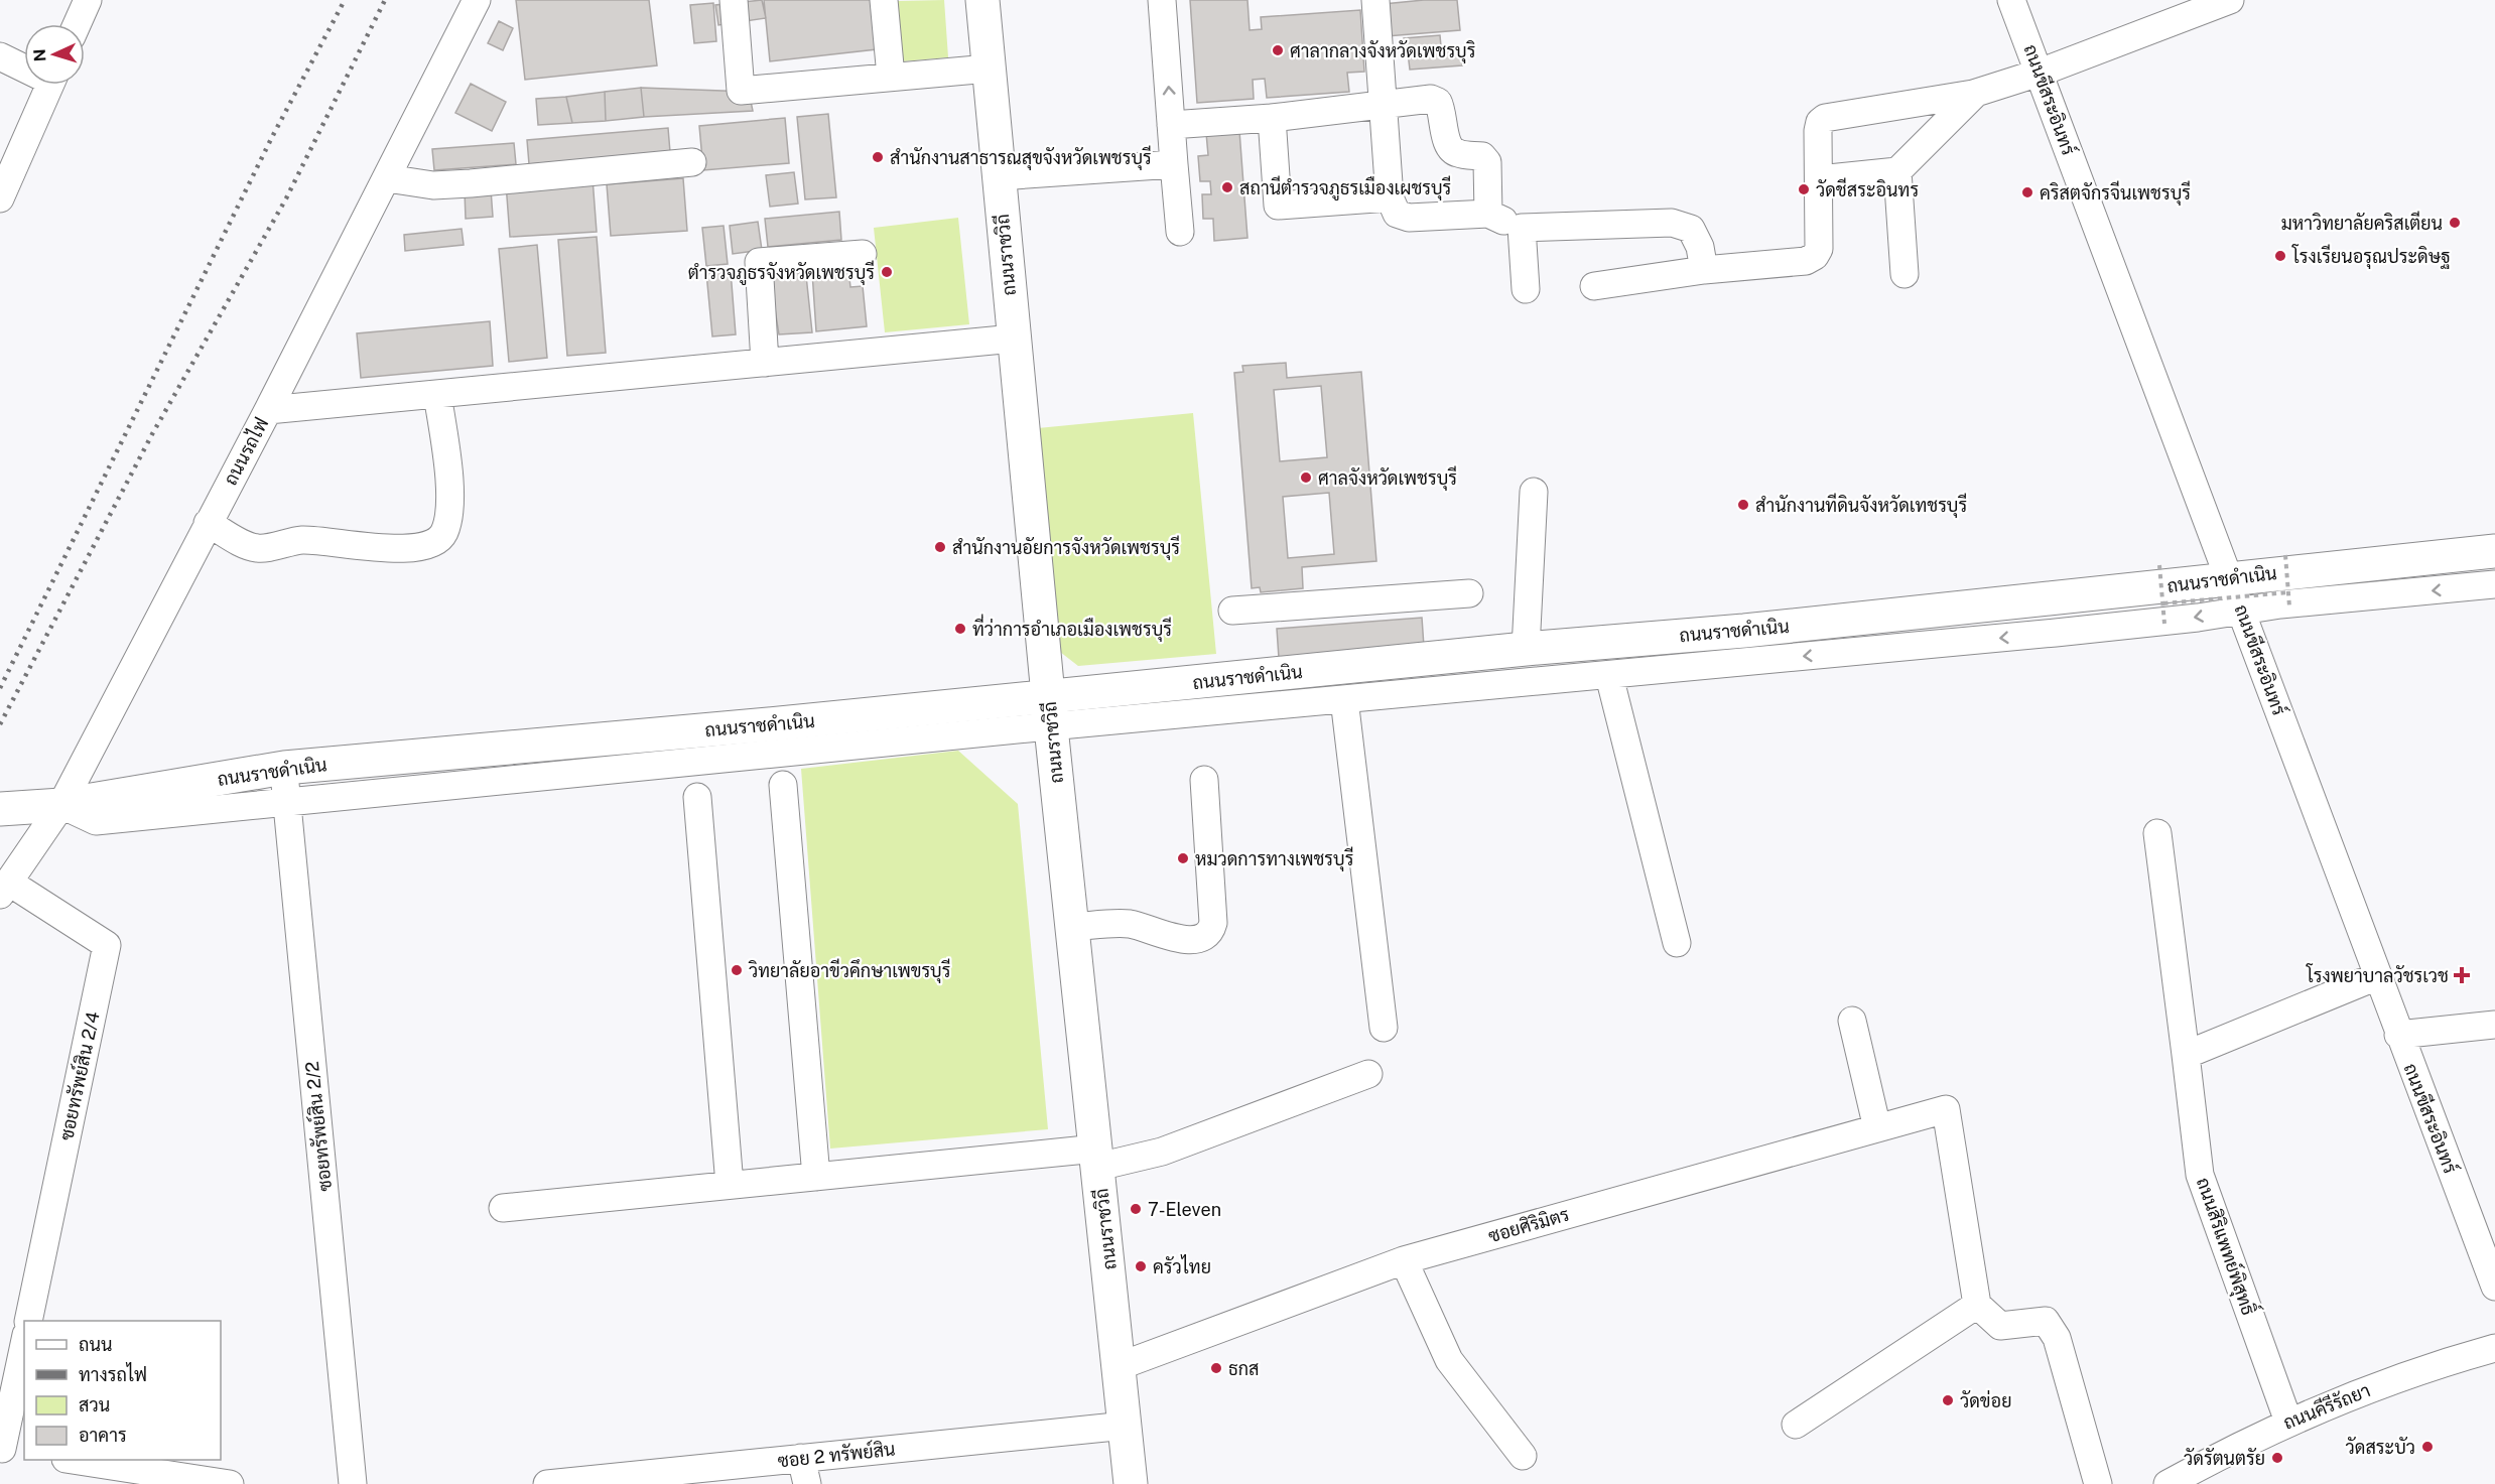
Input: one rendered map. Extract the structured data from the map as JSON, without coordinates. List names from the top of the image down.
{
  "streets": {
    "main road": ["ถนนราชวิถี", "ถนนราชดำเนิน"],
    "street": [
      "ถนนขีสระอินทร์",
      "ถนนรถไฟ",
      "ซอยทรัพย์สิน 2/4",
      "ซอยทรัพย์สิน 2/2",
      "ซอยศิริมิตร",
      "ถนนสิริแพทย์พิสุทธิ์",
      "ถนนคีรีรัถยา",
      "ซอย 2 ทรัพย์สิน"
    ]
  },
  "crossings": [
    ["ถนนขีสระอินทร์", "ถนนราชดำเนิน"],
    ["ถนนราชวิถี", "ถนนราชดำเนิน"],
    ["ถนนราชวิถี", "ซอยศิริมิตร"],
    ["ถนนราชวิถี", "ซอย 2 ทรัพย์สิน"],
    ["ถนนรถไฟ", "ถนนราชดำเนิน"],
    ["ถนนรถไฟ", "ซอยทรัพย์สิน 2/4"],
    ["ถนนราชดำเนิน", "ซอยทรัพย์สิน 2/2"],
    ["ถนนสิริแพทย์พิสุทธิ์", "ถนนคีรีรัถยา"]
  ],
  "places": {
    "other": [
      "ศาลากลางจังหวัดเพชรบุริ",
      "สำนักงานสาธารณสุขจังหวัดเพชรบุรี",
      "สถานีตำรวจภูธรเมืองเผชรบุรี",
      "วัดชีสระอินทร",
      "คริสตจักรจีนเพชรบุรี",
      "มหาวิทยาลัยคริสเตียน",
      "โรงเรียนอรุณประดิษฐ",
      "ตำรวจภูธรจังหวัดเพชรบุรี",
      "ศาลจังหวัดเพชรบุรี",
      "สำนักงานทีดินจังหวัดเทชรบุรี",
      "สำนักงานอัยการจังหวัดเพชรบุรี",
      "ที่ว่าการอำเภอเมืองเพชรบุรี",
      "หมวดการทางเพชรบุรี",
      "วิทยาลัยอาขีวคึกษาเพขรบุรี",
      "7-Eleven",
      "ครัวไทย",
      "ธกส",
      "วัดข่อย",
      "วัดสระบัว",
      "วัดรัตนตรัย"
    ],
    "health": ["โรงพยาบาลวัชรเวช"]
  },
  "legend": [
    "ถนน",
    "ทางรถไฟ",
    "สวน",
    "อาคาร"
  ],
  "north": "left"
}
